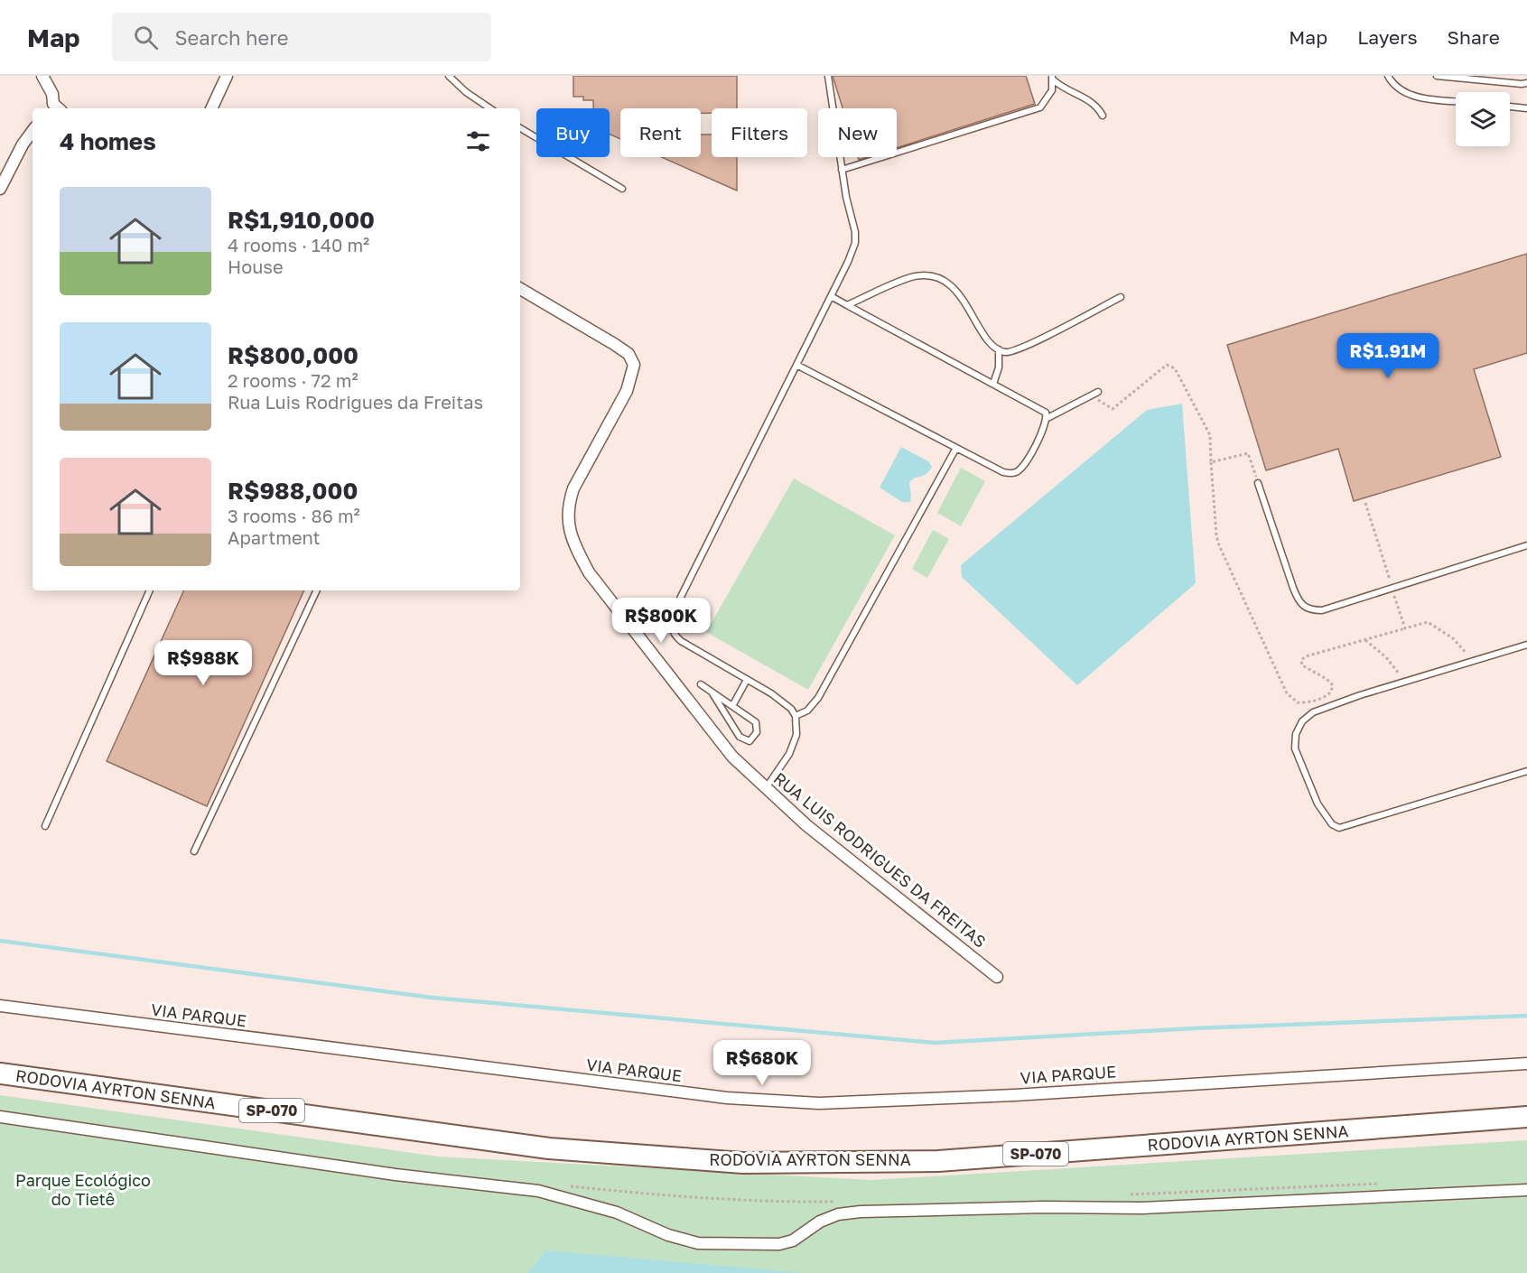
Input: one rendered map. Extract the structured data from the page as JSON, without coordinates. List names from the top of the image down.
{
  "streets": {
    "highway": ["RODOVIA AYRTON SENNA", "SP-070"],
    "street": ["RUA LUIS RODRIGUES DA FREITAS", "VIA PARQUE"]
  },
  "parks": ["Parque Ecológico do Tietê"],
  "page": {
    "header": "Map",
    "search": "Search here",
    "nav": ["Map", "Layers", "Share"],
    "chip": [
      "Buy",
      "Rent",
      "Filters",
      "New"
    ],
    "heading": "4 homes",
    "list": [
      {
        "name": "R$1,910,000",
        "note": "4 rooms · 140 m² · House"
      },
      {
        "name": "R$800,000",
        "note": "2 rooms · 72 m² · Rua Luis Rodrigues da Freitas"
      },
      {
        "name": "R$988,000",
        "note": "3 rooms · 86 m² · Apartment"
      }
    ],
    "price": [
      "R$1.91M",
      "R$800K",
      "R$988K",
      "R$680K"
    ]
  }
}
